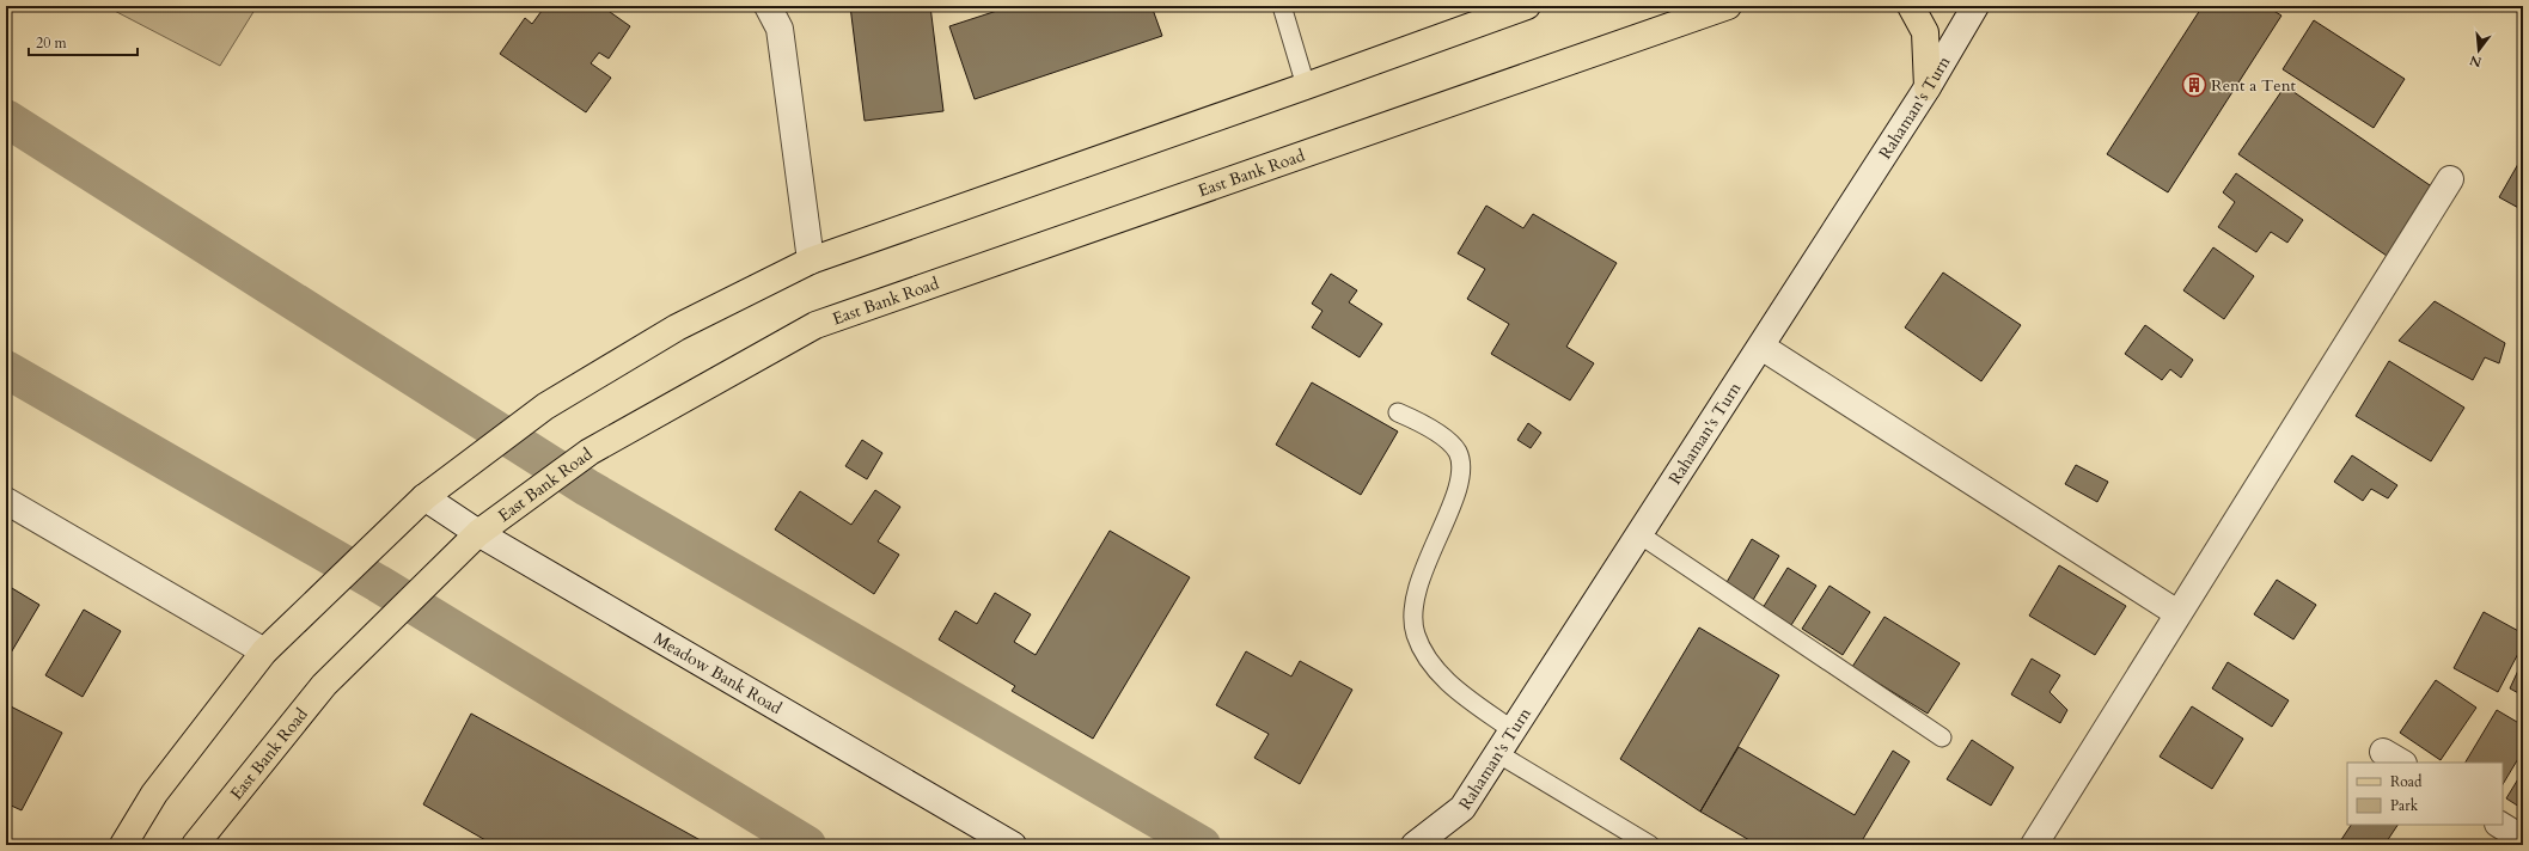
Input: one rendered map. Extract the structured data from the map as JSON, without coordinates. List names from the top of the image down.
{
  "streets": {
    "main road": ["East Bank Road"],
    "street": ["Rahaman's Turn", "Meadow Bank Road"]
  },
  "crossings": [
    ["East Bank Road", "Meadow Bank Road"]
  ],
  "places": {
    "building": ["Rent a Tent"]
  },
  "legend": ["Road", "Park"],
  "scale_bar": "20 m",
  "north": "bottom"
}
